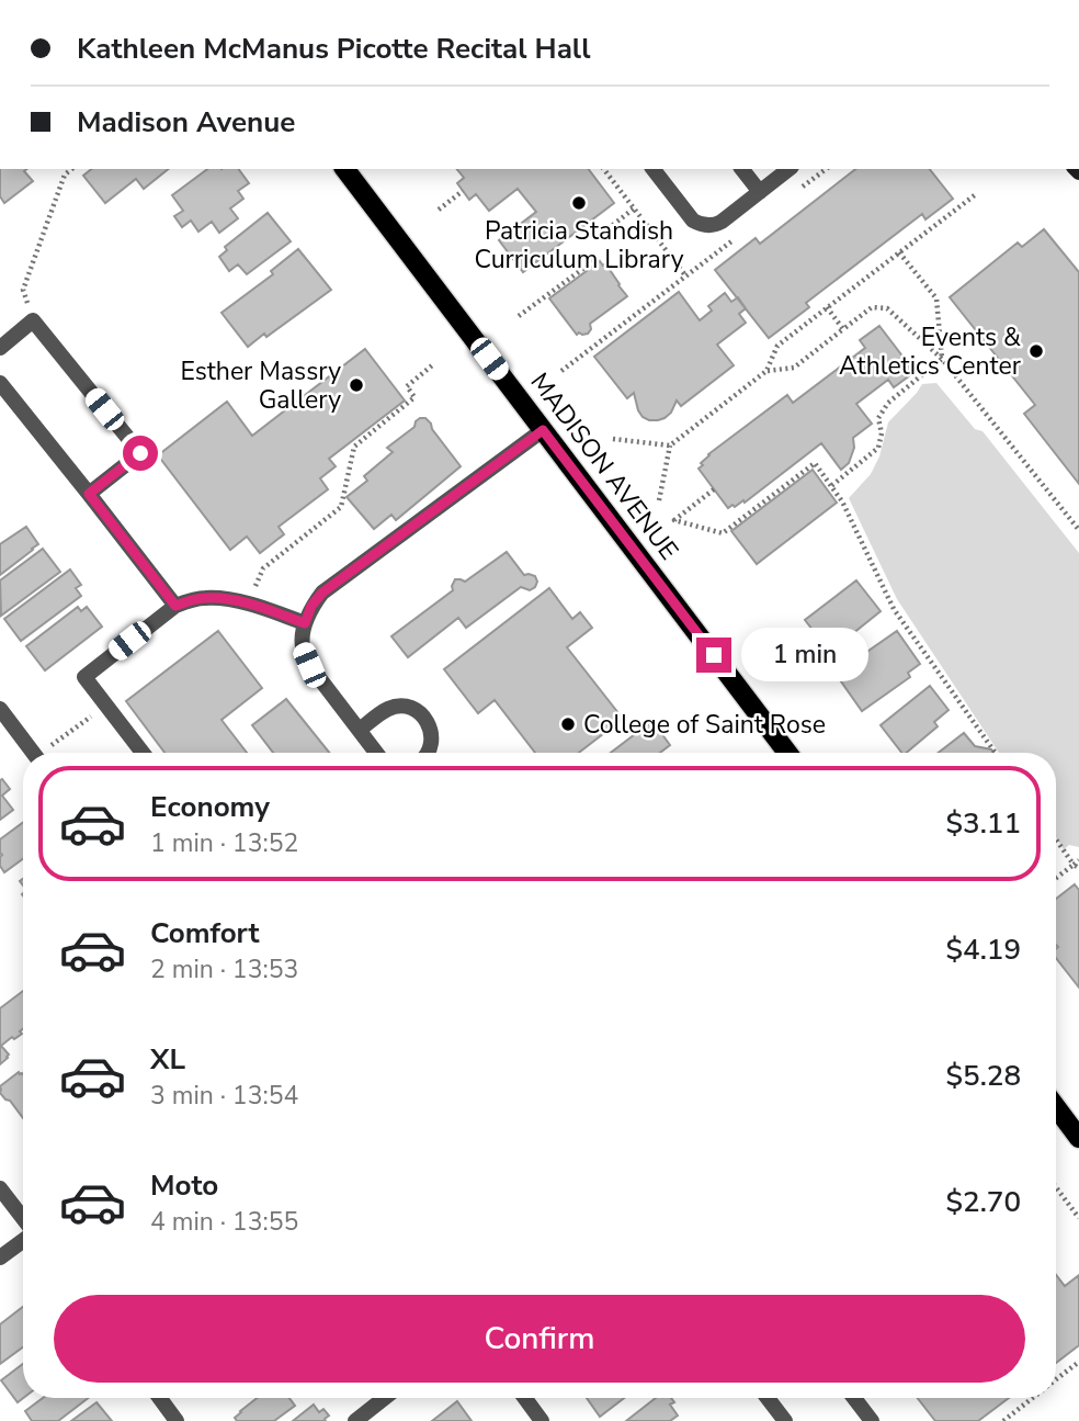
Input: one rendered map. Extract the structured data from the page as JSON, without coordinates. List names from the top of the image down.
{
  "streets": {
    "main road": ["MADISON AVENUE"]
  },
  "places": [
    "Patricia Standish Curriculum Library",
    "Events & Athletics Center",
    "Esther Massry Gallery",
    "College of Saint Rose"
  ],
  "page": {
    "banner": ["Kathleen McManus Picotte Recital Hall", "Madison Avenue"],
    "bubble": "1 min",
    "list": [
      {
        "name": "Economy",
        "note": "1 min · 13:52",
        "value": "$3.11"
      },
      {
        "name": "Comfort",
        "note": "2 min · 13:53",
        "value": "$4.19"
      },
      {
        "name": "XL",
        "note": "3 min · 13:54",
        "value": "$5.28"
      },
      {
        "name": "Moto",
        "note": "4 min · 13:55",
        "value": "$2.70"
      }
    ],
    "buttons": "Confirm"
  }
}
